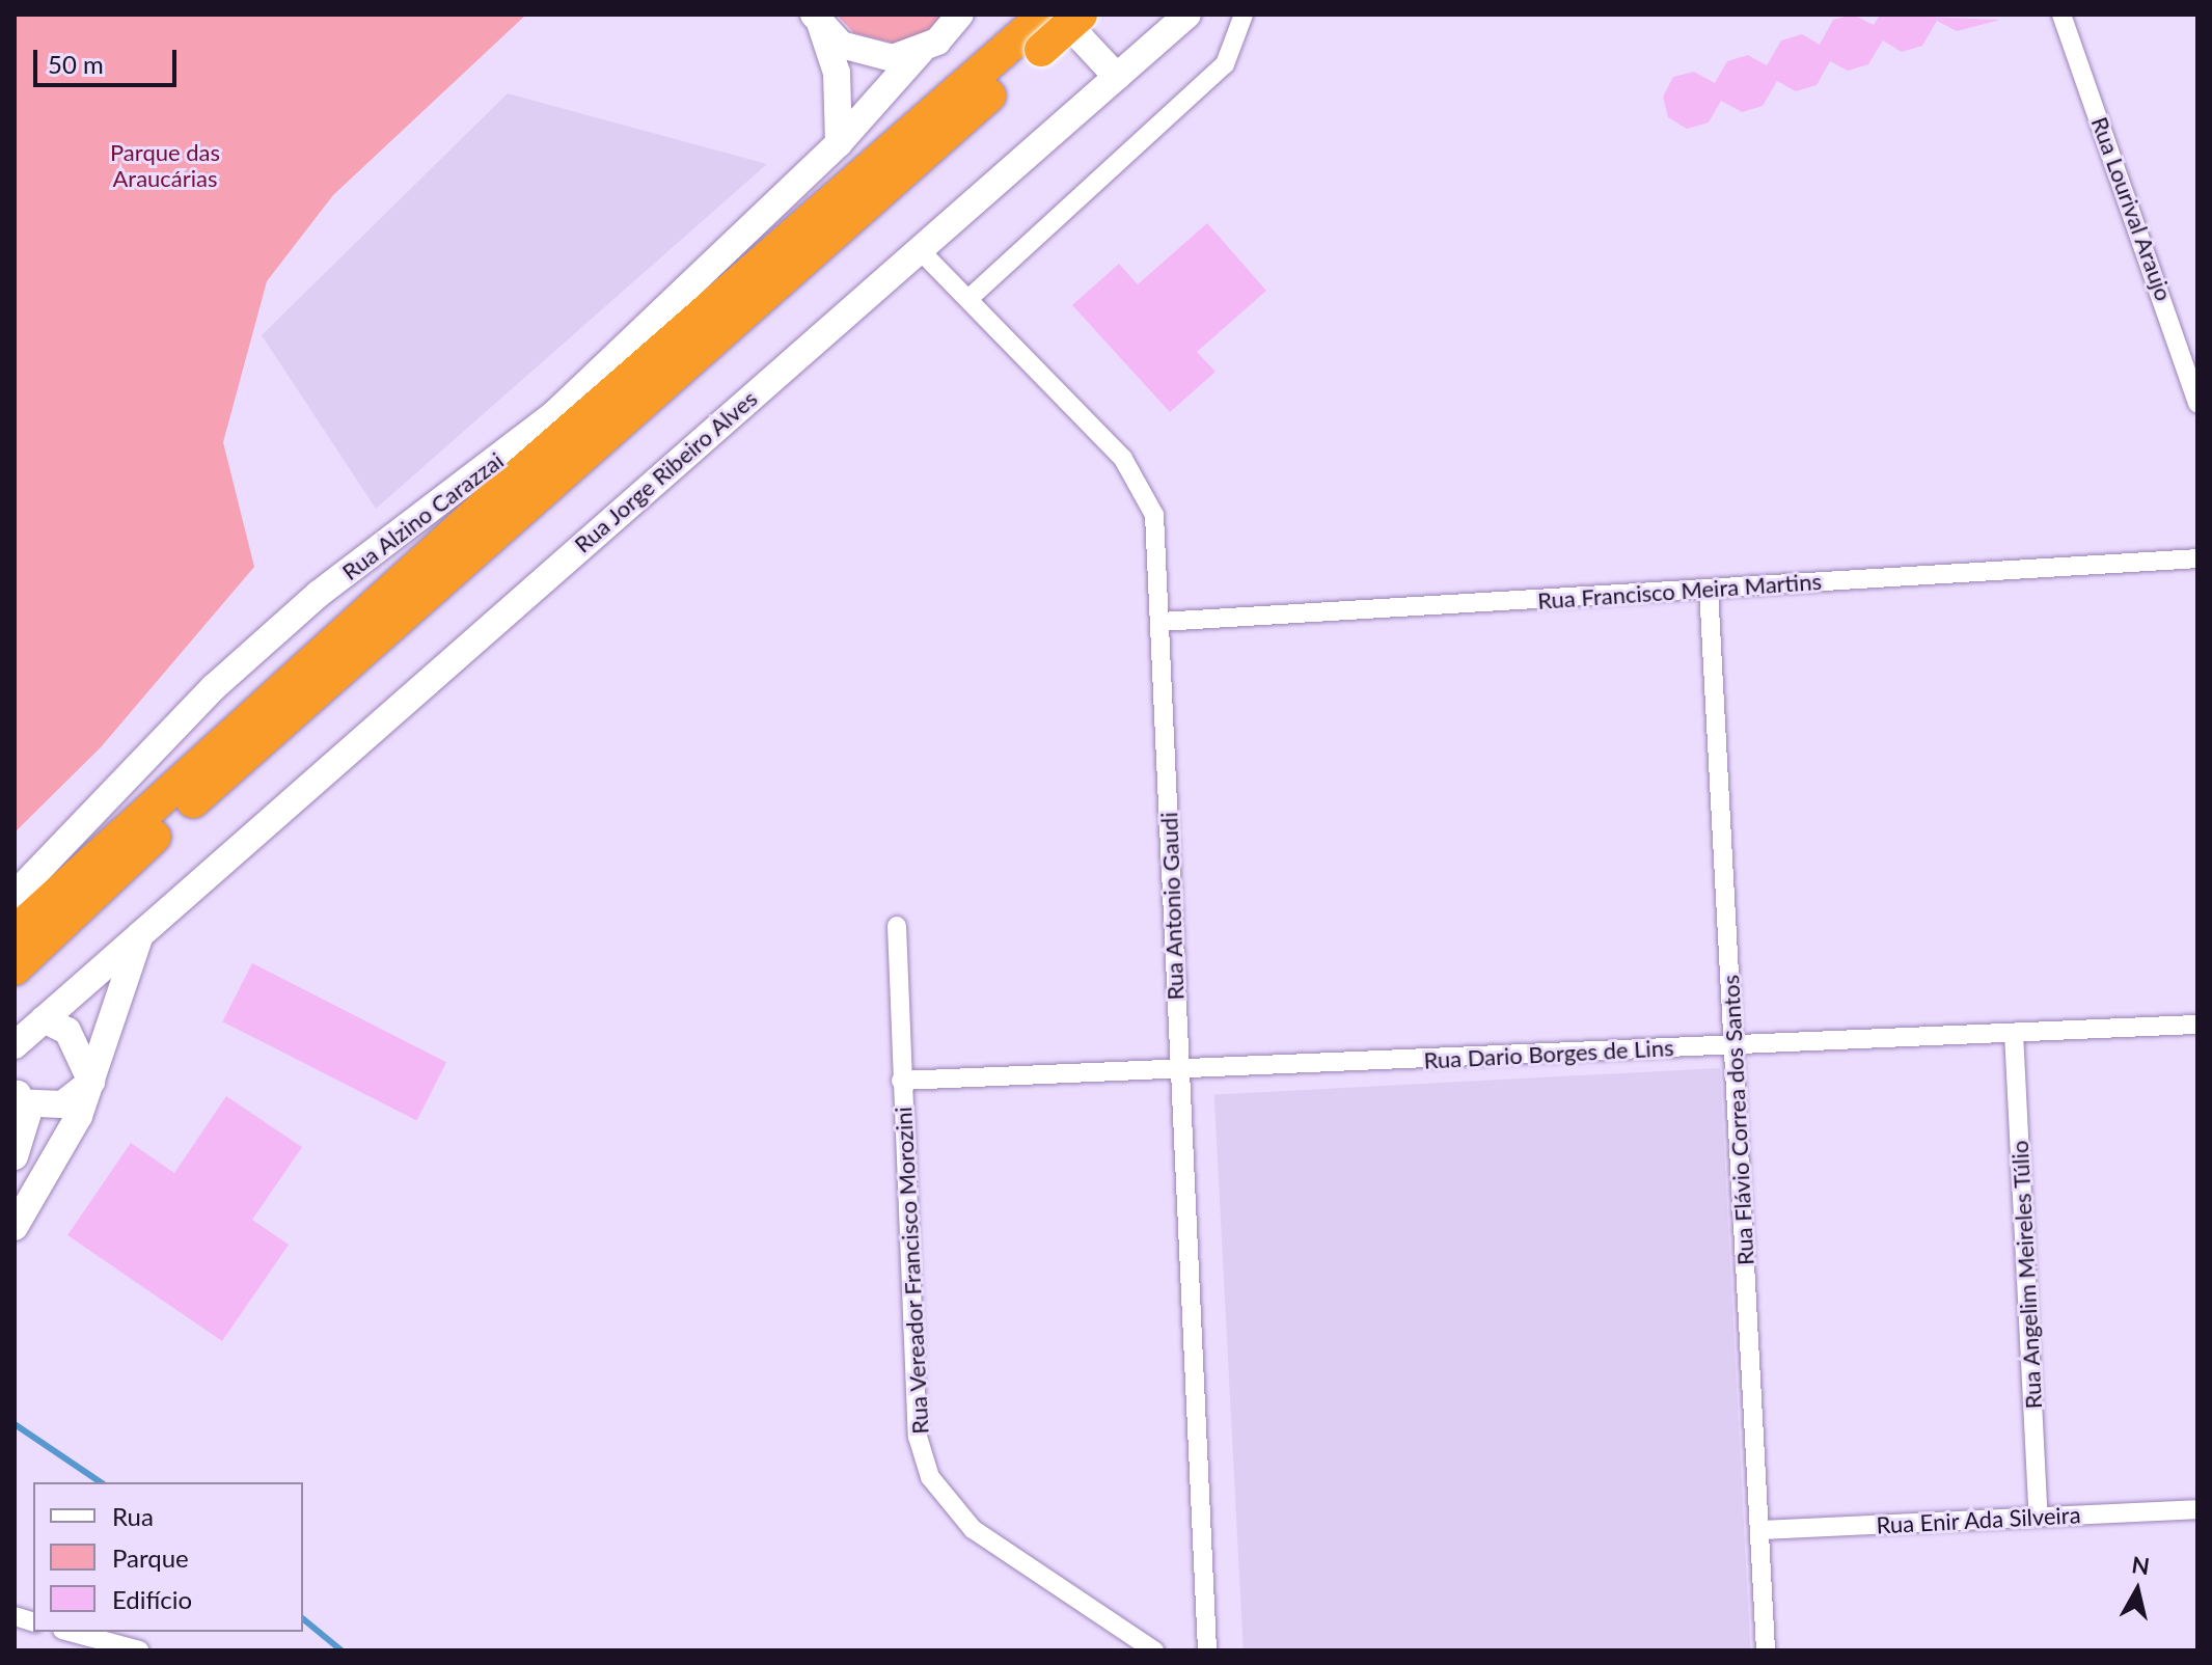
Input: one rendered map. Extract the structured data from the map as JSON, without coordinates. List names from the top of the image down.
{
  "streets": {
    "main road": ["Rua Jorge Ribeiro Alves", "Rua Alzino Carazzai"],
    "street": [
      "Rua Lourival Araujo",
      "Rua Francisco Meira Martins",
      "Rua Antonio Gaudi",
      "Rua Dario Borges de Lins",
      "Rua Flávio Correa dos Santos",
      "Rua Vereador Francisco Morozini",
      "Rua Angelim Meireles Túlio",
      "Rua Enir Ada Silveira"
    ]
  },
  "crossings": [
    ["Rua Jorge Ribeiro Alves", "Rua Antonio Gaudi"],
    ["Rua Francisco Meira Martins", "Rua Antonio Gaudi"],
    ["Rua Francisco Meira Martins", "Rua Flávio Correa dos Santos"],
    ["Rua Antonio Gaudi", "Rua Dario Borges de Lins"],
    ["Rua Dario Borges de Lins", "Rua Flávio Correa dos Santos"],
    ["Rua Dario Borges de Lins", "Rua Vereador Francisco Morozini"],
    ["Rua Dario Borges de Lins", "Rua Angelim Meireles Túlio"],
    ["Rua Flávio Correa dos Santos", "Rua Enir Ada Silveira"],
    ["Rua Angelim Meireles Túlio", "Rua Enir Ada Silveira"]
  ],
  "parks": ["Parque das Araucárias"],
  "legend": ["Rua", "Parque", "Edifício"],
  "scale_bar": "50 m",
  "north": "top"
}
